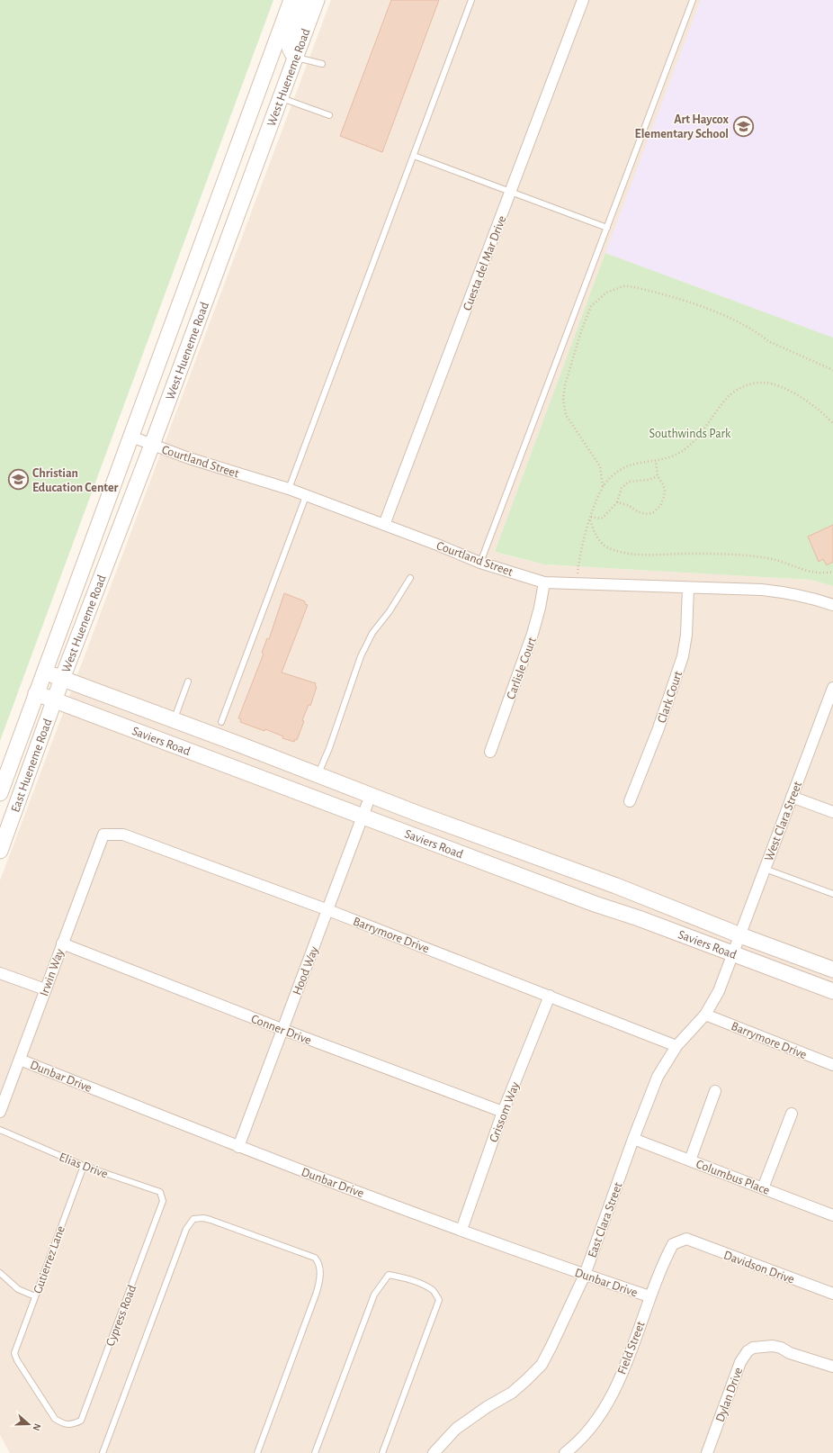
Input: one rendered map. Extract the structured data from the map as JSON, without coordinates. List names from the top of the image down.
{
  "streets": {
    "main road": ["West Hueneme Road", "Saviers Road", "East Hueneme Road"],
    "street": [
      "Cuesta del Mar Drive",
      "Courtland Street",
      "Carlisle Court",
      "Clark Court",
      "West Clara Street",
      "Barrymore Drive",
      "Hood Way",
      "Irwin Way",
      "Conner Drive",
      "Dunbar Drive",
      "Grissom Way",
      "Columbus Place",
      "East Clara Street",
      "Davidson Drive",
      "Field Street",
      "Dylan Drive"
    ],
    "lane": ["Elias Drive", "Gutierrez Lane", "Cypress Road"]
  },
  "crossings": [
    ["West Hueneme Road", "Courtland Street"],
    ["West Hueneme Road", "Saviers Road"],
    ["West Hueneme Road", "East Hueneme Road"],
    ["Cuesta del Mar Drive", "Courtland Street"],
    ["Courtland Street", "Carlisle Court"],
    ["Courtland Street", "Clark Court"],
    ["Saviers Road", "East Hueneme Road"],
    ["Saviers Road", "West Clara Street"],
    ["Saviers Road", "Hood Way"],
    ["Saviers Road", "East Clara Street"],
    ["West Clara Street", "East Clara Street"],
    ["Barrymore Drive", "Hood Way"],
    ["Barrymore Drive", "Irwin Way"],
    ["Barrymore Drive", "Grissom Way"],
    ["Barrymore Drive", "East Clara Street"],
    ["Hood Way", "Conner Drive"],
    ["Hood Way", "Dunbar Drive"],
    ["Irwin Way", "Conner Drive"],
    ["Irwin Way", "Dunbar Drive"],
    ["Conner Drive", "Grissom Way"],
    ["Dunbar Drive", "Grissom Way"],
    ["Dunbar Drive", "East Clara Street"],
    ["Dunbar Drive", "Field Street"],
    ["Elias Drive", "Gutierrez Lane"],
    ["Elias Drive", "Cypress Road"],
    ["Columbus Place", "East Clara Street"],
    ["Gutierrez Lane", "Cypress Road"],
    ["Davidson Drive", "Field Street"]
  ],
  "parks": ["Southwinds Park"],
  "places": {
    "school or university": ["Art Haycox Elementary School", "Christian Education Center"]
  },
  "north": "right"
}
